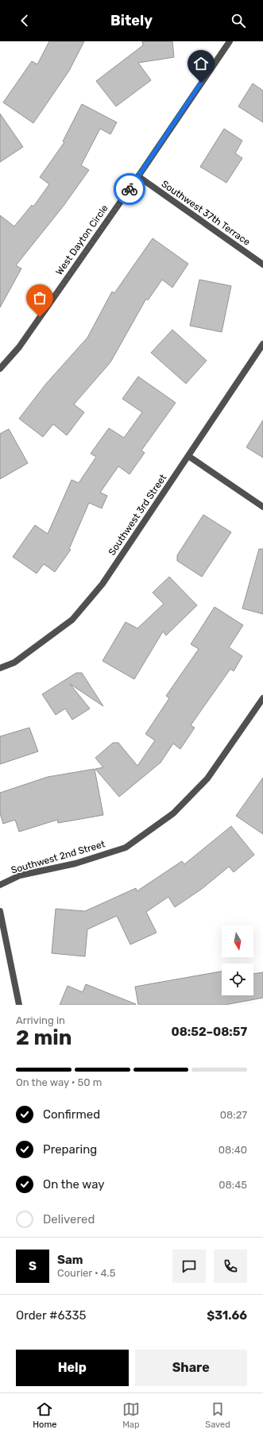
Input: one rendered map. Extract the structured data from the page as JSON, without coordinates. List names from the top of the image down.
{
  "streets": {
    "street": [
      "Southwest 37th Terrace",
      "West Dayton Circle",
      "Southwest 3rd Street",
      "Southwest 2nd Street"
    ]
  },
  "crossings": [
    ["Southwest 37th Terrace", "West Dayton Circle"]
  ],
  "north": "bottom",
  "page": {
    "header": "Bitely",
    "heading": ["2 min", "Arriving in", "08:52–08:57"],
    "panel": [
      "Sam",
      "Courier · 4.5",
      "Order #6335",
      "$31.66"
    ],
    "bar": "On the way · 50 m",
    "list": [
      ["Confirmed", "08:27"],
      ["Preparing", "08:40"],
      ["On the way", "08:45"],
      "Delivered"
    ],
    "round": "S",
    "buttons": ["Help", "Share"],
    "tabs": ["Home", "Map", "Saved"]
  }
}
